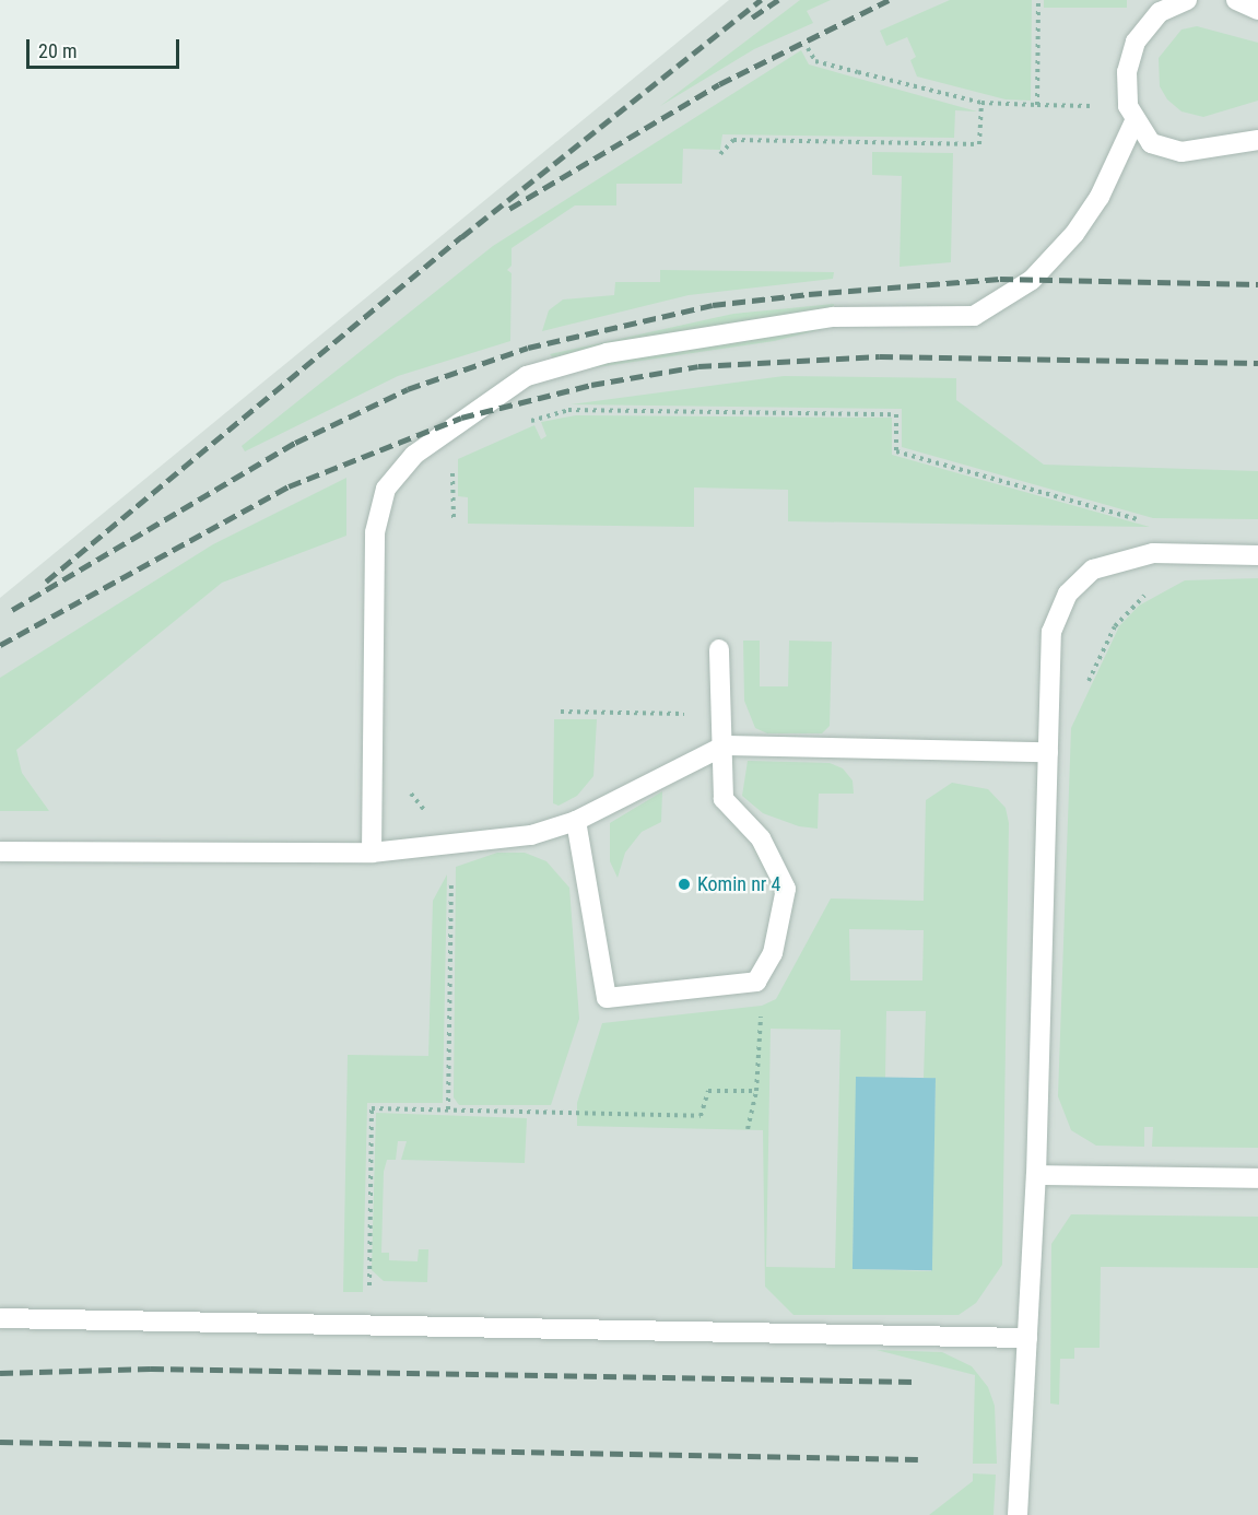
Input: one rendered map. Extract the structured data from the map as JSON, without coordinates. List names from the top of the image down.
{
  "places": ["Komin nr 4"],
  "scale_bar": "20 m"
}
